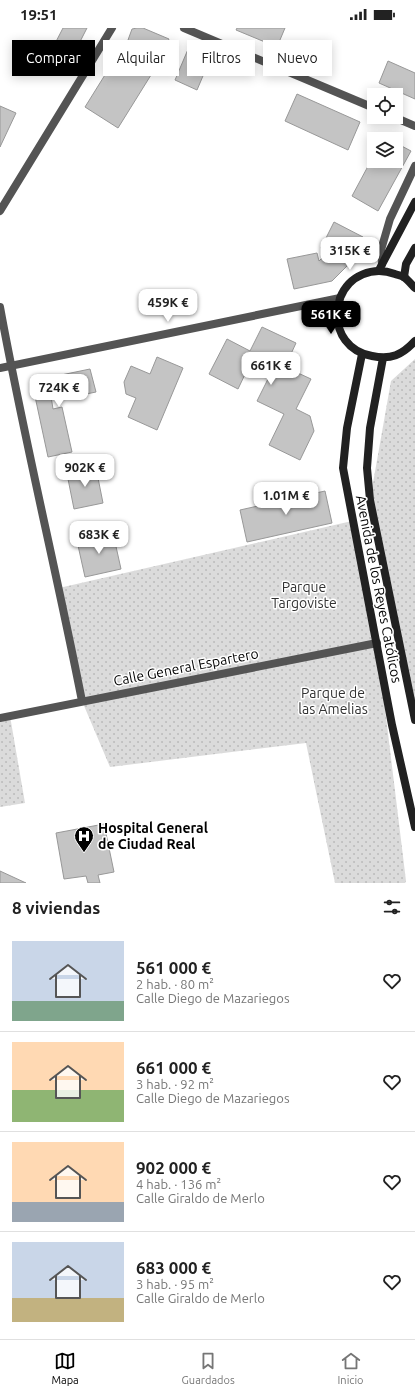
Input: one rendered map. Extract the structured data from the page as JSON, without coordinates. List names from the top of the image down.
{
  "streets": {
    "main road": ["Avenida de los Reyes Católicos"],
    "street": ["Calle General Espartero"]
  },
  "crossings": [
    ["Avenida de los Reyes Católicos", "Calle General Espartero"]
  ],
  "parks": ["Parque Targoviste", "Parque de las Amelias"],
  "places": {
    "hospital": ["Hospital General de Ciudad Real"]
  },
  "page": {
    "status": "19:51",
    "chip": [
      "Comprar",
      "Alquilar",
      "Filtros",
      "Nuevo"
    ],
    "price": [
      "315K €",
      "459K €",
      "561K €",
      "661K €",
      "724K €",
      "902K €",
      "1.01M €",
      "683K €"
    ],
    "heading": "8 viviendas",
    "list": [
      {
        "name": "561 000 €",
        "note": "2 hab. · 80 m² · Calle Diego de Mazariegos"
      },
      {
        "name": "661 000 €",
        "note": "3 hab. · 92 m² · Calle Diego de Mazariegos"
      },
      {
        "name": "902 000 €",
        "note": "4 hab. · 136 m² · Calle Giraldo de Merlo"
      },
      {
        "name": "683 000 €",
        "note": "3 hab. · 95 m² · Calle Giraldo de Merlo"
      }
    ],
    "tabs": ["Mapa", "Guardados", "Inicio"]
  }
}
